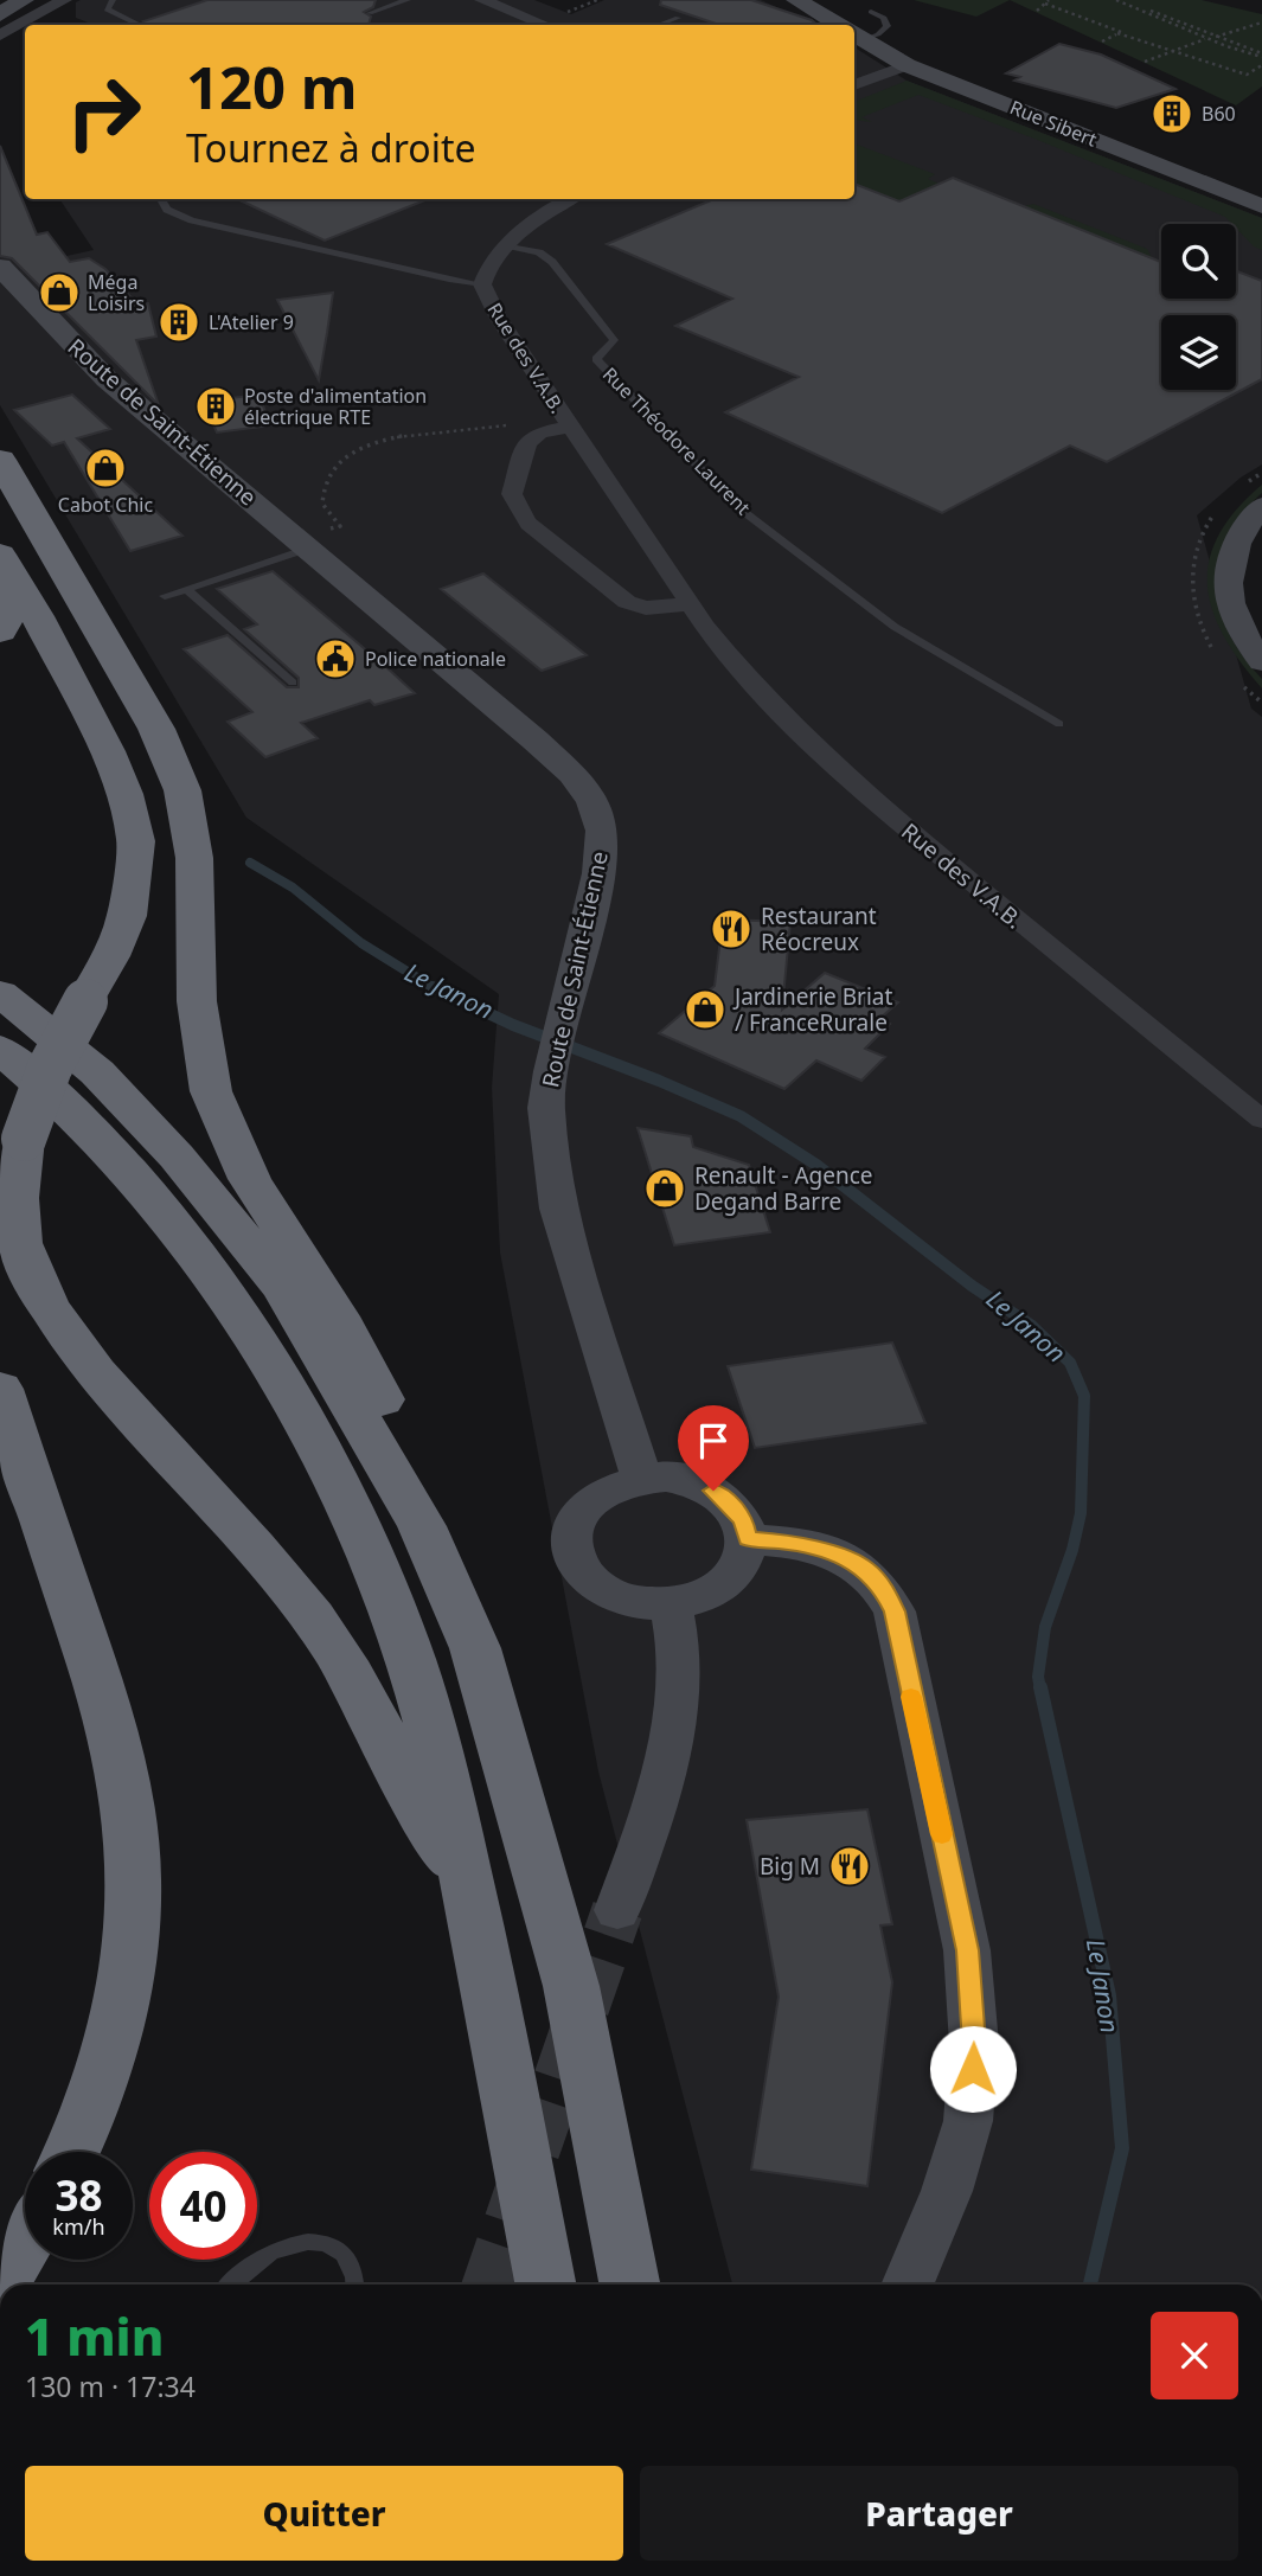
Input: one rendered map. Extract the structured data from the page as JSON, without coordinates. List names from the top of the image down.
{
  "streets": {
    "street": ["Rue Sibert", "Rue des V.A.B.", "Route de Saint-Étienne"],
    "lane": ["Rue Théodore Laurent"]
  },
  "crossings": [
    ["Rue des V.A.B.", "Rue Théodore Laurent"]
  ],
  "water": ["Le Janon"],
  "places": {
    "building": ["B60", "L'Atelier 9", "Poste d'alimentation électrique RTE"],
    "shop": [
      "Méga Loisirs",
      "Cabot Chic",
      "Jardinerie Briat / FranceRurale",
      "Renault - Agence Degand Barre"
    ],
    "public building": ["Police nationale"],
    "restaurant": ["Restaurant Réocreux", "Big M"]
  },
  "page": {
    "turn": ["120 m", "Tournez à droite"],
    "speed": "38 km/h",
    "limit": "40",
    "heading": ["1 min", "130 m · 17:34"],
    "buttons": ["Quitter", "Partager"]
  }
}
